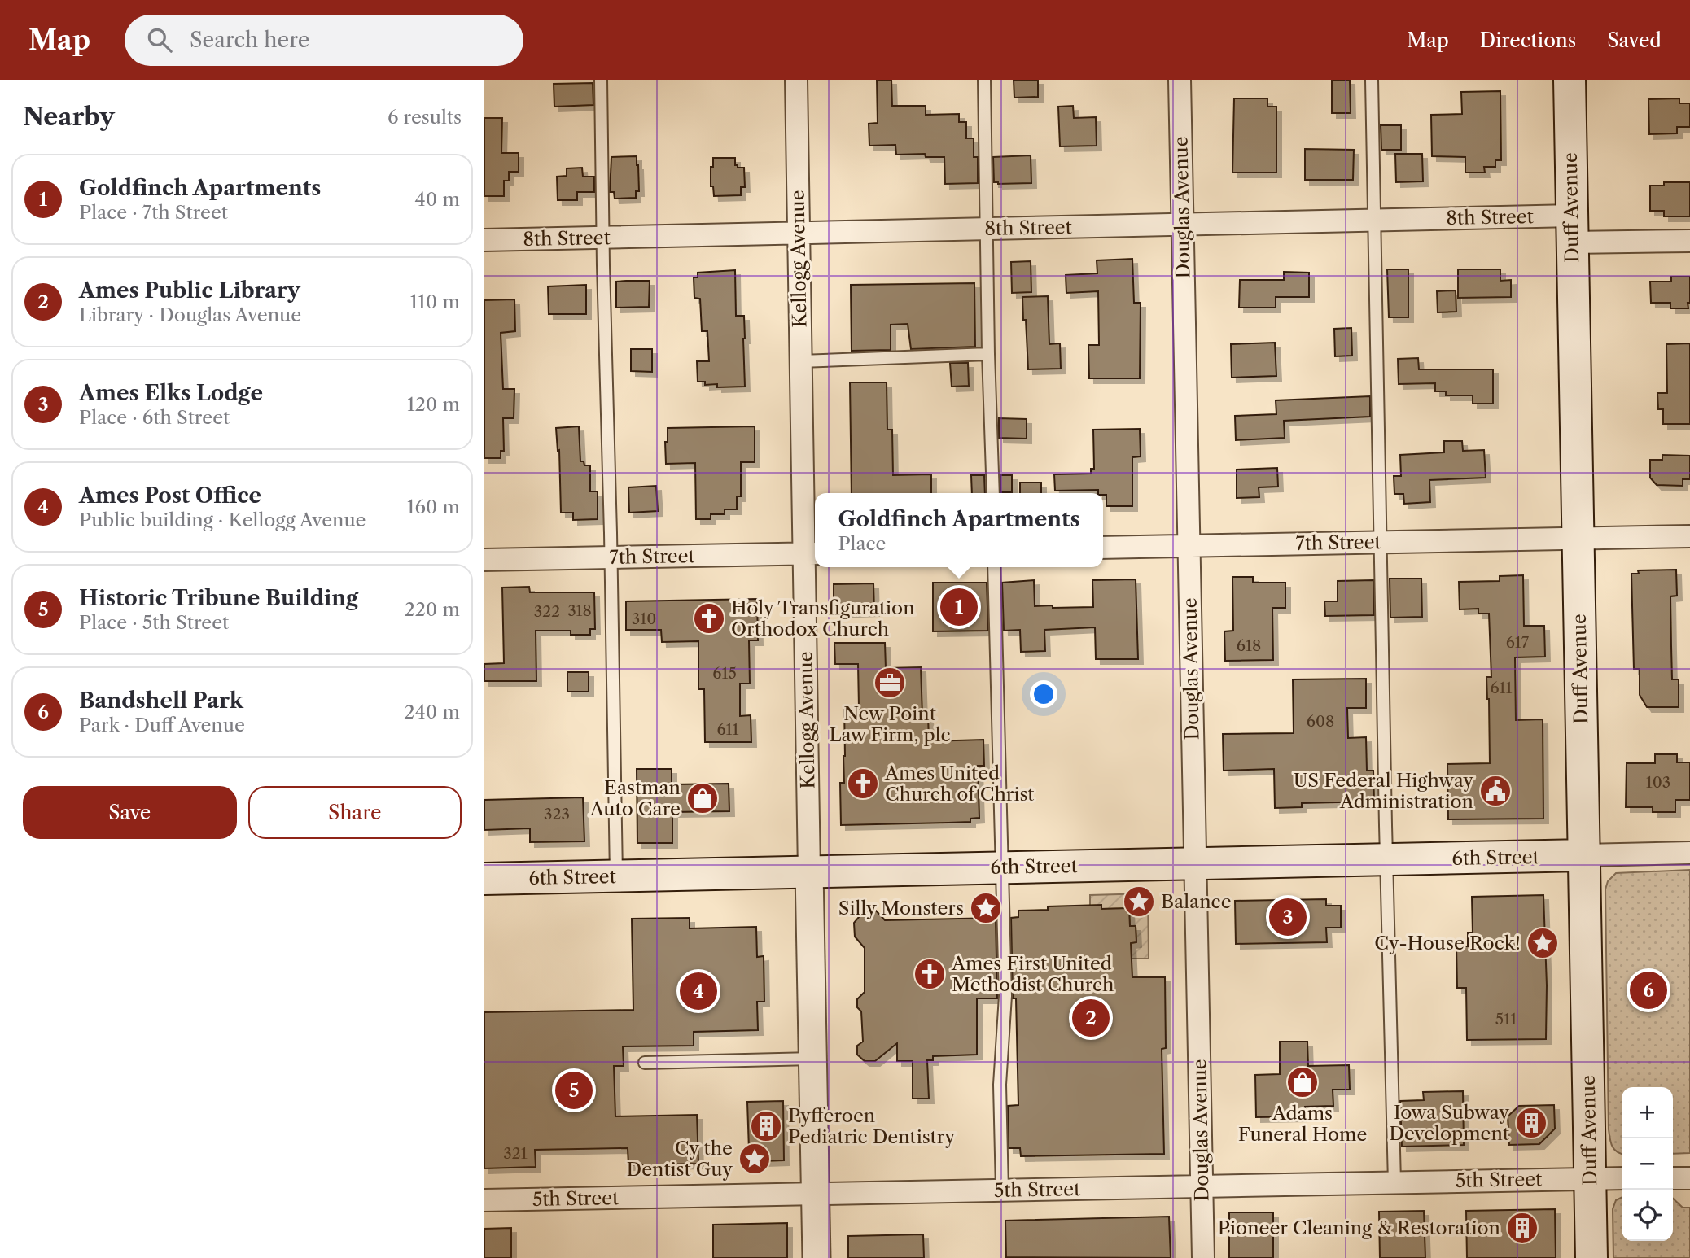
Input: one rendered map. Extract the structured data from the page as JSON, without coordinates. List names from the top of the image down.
{
  "streets": {
    "main road": ["Duff Avenue", "6th Street"],
    "street": [
      "Douglas Avenue",
      "8th Street",
      "Kellogg Avenue",
      "7th Street",
      "5th Street"
    ]
  },
  "crossings": [
    ["Douglas Avenue", "8th Street"],
    ["Douglas Avenue", "7th Street"],
    ["Douglas Avenue", "6th Street"],
    ["Douglas Avenue", "5th Street"],
    ["Duff Avenue", "8th Street"],
    ["Duff Avenue", "7th Street"],
    ["Duff Avenue", "6th Street"],
    ["Duff Avenue", "5th Street"],
    ["8th Street", "Kellogg Avenue"],
    ["Kellogg Avenue", "7th Street"],
    ["Kellogg Avenue", "6th Street"],
    ["Kellogg Avenue", "5th Street"]
  ],
  "places": {
    "church": ["Holy Transfiguration Orthodox Church", "Ames United Church of Christ", "Ames First United Methodist Church"],
    "office": ["New Point Law Firm, plc"],
    "public building": ["US Federal Highway Administration"],
    "shop": ["Eastman Auto Care", "Adams Funeral Home"],
    "place": [
      "Balance",
      "Silly Monsters",
      "Cy-House Rock!",
      "Cy the Dentist Guy"
    ],
    "building": ["Iowa Subway Development", "Pyfferoen Pediatric Dentistry", "Pioneer Cleaning & Restoration"]
  },
  "house_numbers": [
    "318",
    "322",
    "310",
    "617",
    "618",
    "615",
    "611",
    "608",
    "611",
    "103",
    "323",
    "511",
    "321"
  ],
  "page": {
    "header": "Map",
    "search": "Search here",
    "nav": ["Map", "Directions", "Saved"],
    "heading": ["Nearby", "6 results"],
    "list": [
      {
        "mark": "1",
        "name": "Goldfinch Apartments",
        "note": "Place · 7th Street",
        "value": "40 m"
      },
      {
        "mark": "2",
        "name": "Ames Public Library",
        "note": "Library · Douglas Avenue",
        "value": "110 m"
      },
      {
        "mark": "3",
        "name": "Ames Elks Lodge",
        "note": "Place · 6th Street",
        "value": "120 m"
      },
      {
        "mark": "4",
        "name": "Ames Post Office",
        "note": "Public building · Kellogg Avenue",
        "value": "160 m"
      },
      {
        "mark": "5",
        "name": "Historic Tribune Building",
        "note": "Place · 5th Street",
        "value": "220 m"
      },
      {
        "mark": "6",
        "name": "Bandshell Park",
        "note": "Park · Duff Avenue",
        "value": "240 m"
      }
    ],
    "popup": ["Goldfinch Apartments", "Place"],
    "pins": [
      "1",
      "3",
      "6",
      "4",
      "2",
      "5"
    ],
    "buttons": ["Save", "Share"],
    "map_buttons": ["+", "−"]
  }
}
